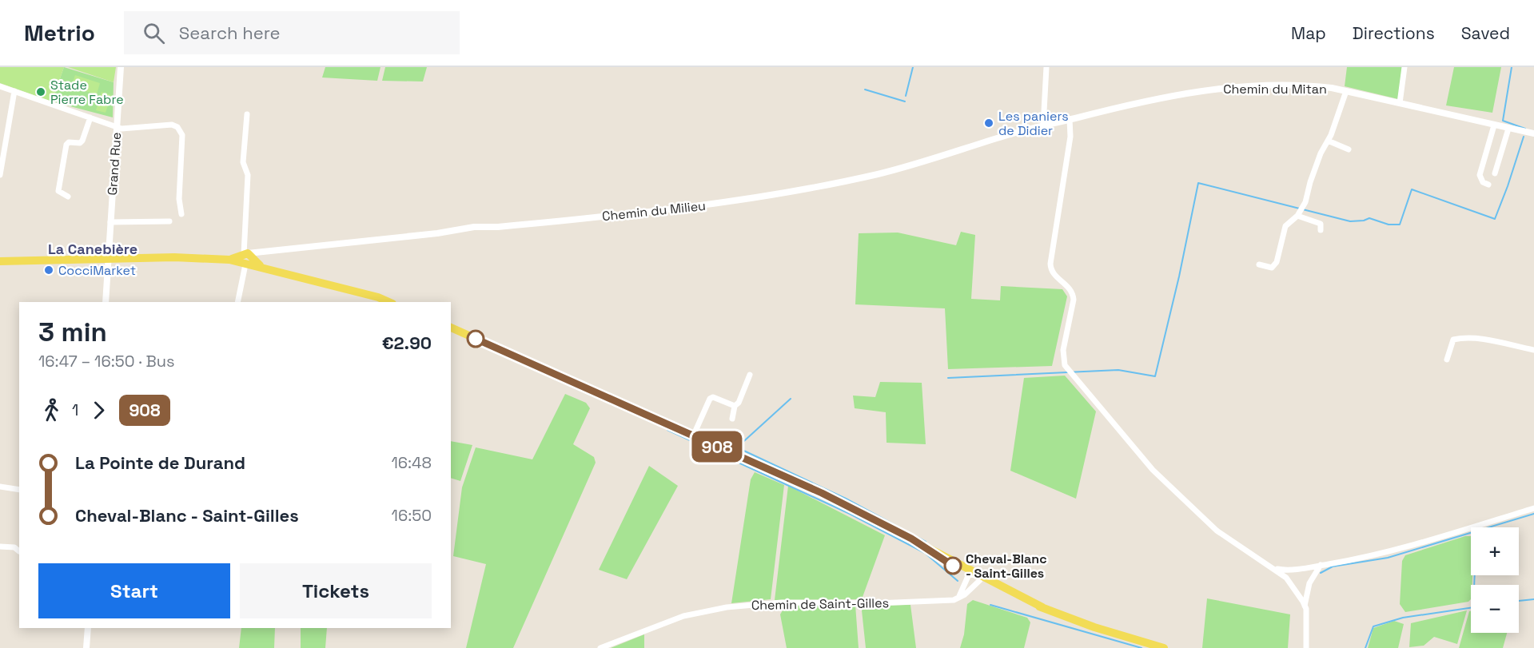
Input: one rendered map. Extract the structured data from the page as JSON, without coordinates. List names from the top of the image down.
{
  "streets": {
    "street": [
      "Chemin du Mitan",
      "Grand Rue",
      "Chemin du Milieu",
      "Chemin de Saint-Gilles"
    ]
  },
  "crossings": [
    ["Chemin du Mitan", "Chemin du Milieu"]
  ],
  "districts": ["La Canebière"],
  "places": [
    "Stade Pierre Fabre",
    "Les paniers de Didier",
    "CocciMarket",
    "Cheval-Blanc - Saint-Gilles"
  ],
  "lines": ["bus line 908"],
  "page": {
    "header": "Metrio",
    "search": "Search here",
    "nav": ["Map", "Directions", "Saved"],
    "on_map": "908",
    "heading": ["3 min", "16:47 – 16:50 · Bus", "€2.90"],
    "legs": ["1", "908"],
    "list": [
      {
        "name": "La Pointe de Durand",
        "value": "16:48"
      },
      {
        "name": "Cheval-Blanc - Saint-Gilles",
        "value": "16:50"
      }
    ],
    "map_buttons": ["+", "−"],
    "buttons": ["Start", "Tickets"]
  }
}
